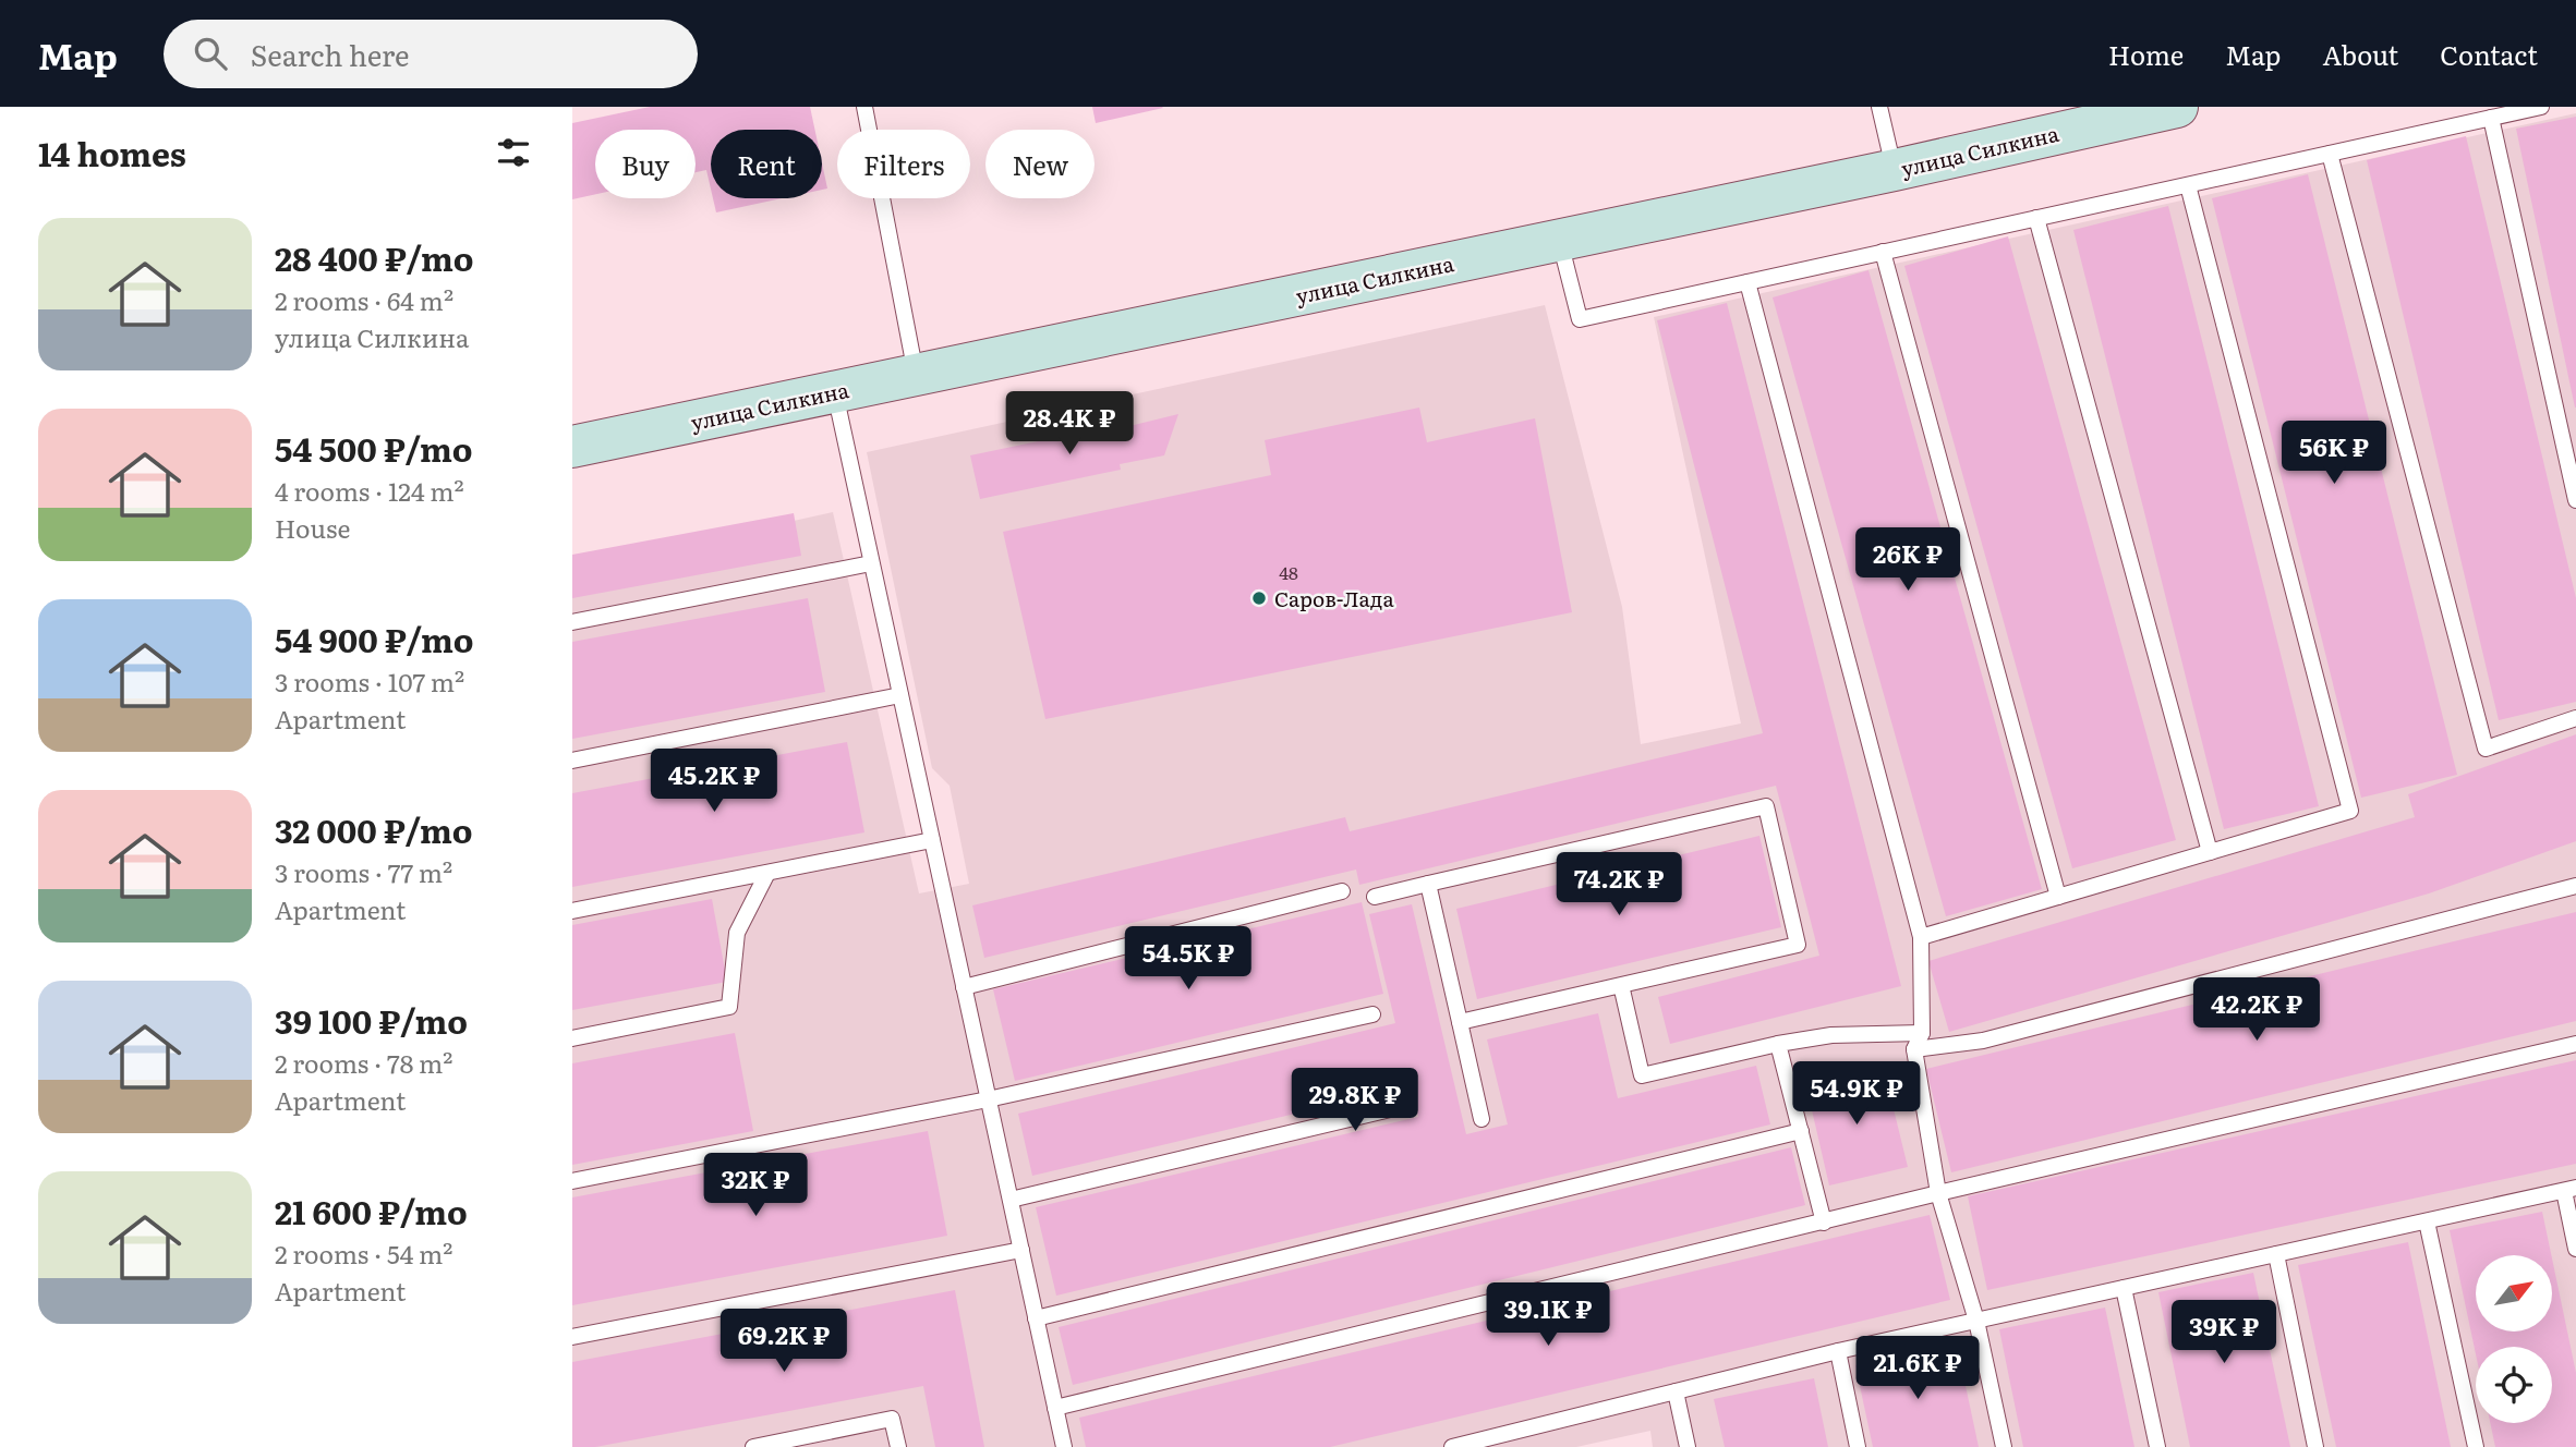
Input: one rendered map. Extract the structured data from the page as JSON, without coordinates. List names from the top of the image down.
{
  "streets": {
    "main road": ["улица Силкина"]
  },
  "places": ["Саров-Лада"],
  "house_numbers": ["48"],
  "north": "top right",
  "page": {
    "header": "Map",
    "search": "Search here",
    "nav": [
      "Home",
      "Map",
      "About",
      "Contact"
    ],
    "heading": "14 homes",
    "chip": [
      "Buy",
      "Rent",
      "Filters",
      "New"
    ],
    "list": [
      {
        "name": "28 400 ₽/mo",
        "note": "2 rooms · 64 m² · улица Силкина"
      },
      {
        "name": "54 500 ₽/mo",
        "note": "4 rooms · 124 m² · House"
      },
      {
        "name": "54 900 ₽/mo",
        "note": "3 rooms · 107 m² · Apartment"
      },
      {
        "name": "32 000 ₽/mo",
        "note": "3 rooms · 77 m² · Apartment"
      },
      {
        "name": "39 100 ₽/mo",
        "note": "2 rooms · 78 m² · Apartment"
      },
      {
        "name": "21 600 ₽/mo",
        "note": "2 rooms · 54 m² · Apartment"
      }
    ],
    "price": [
      "28.4K ₽",
      "56K ₽",
      "26K ₽",
      "45.2K ₽",
      "74.2K ₽",
      "54.5K ₽",
      "42.2K ₽",
      "54.9K ₽",
      "29.8K ₽",
      "32K ₽",
      "39.1K ₽",
      "39K ₽",
      "69.2K ₽",
      "21.6K ₽"
    ]
  }
}
